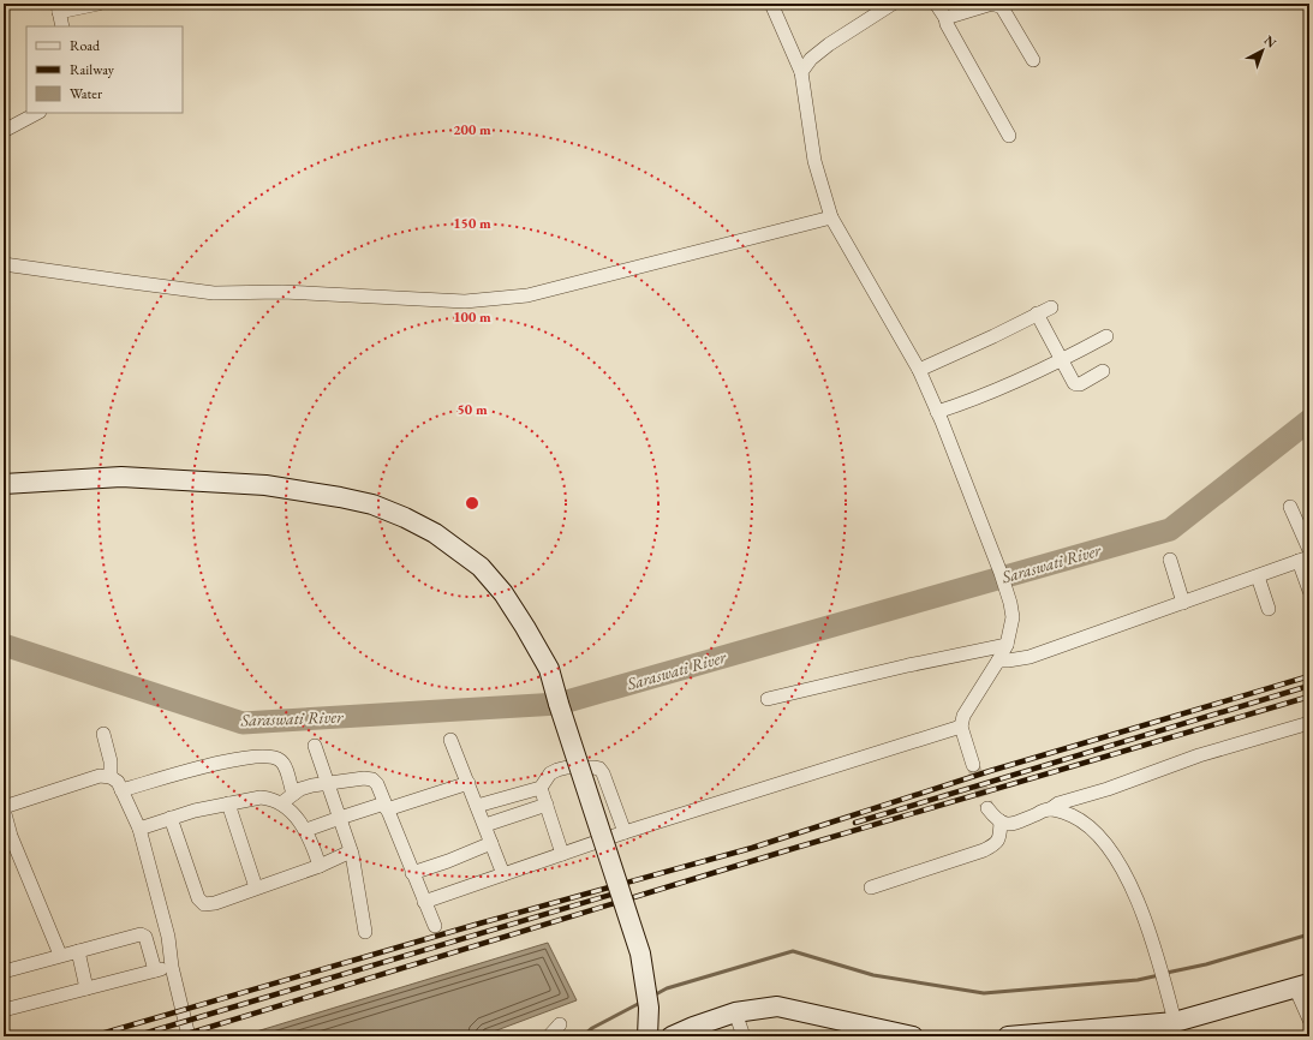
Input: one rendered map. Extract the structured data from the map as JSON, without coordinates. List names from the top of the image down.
{
  "water": ["Saraswati River"],
  "legend": ["Road", "Railway", "Water"],
  "north": "top right",
  "rings": [
    "200 m",
    "150 m",
    "100 m",
    "50 m"
  ]
}
